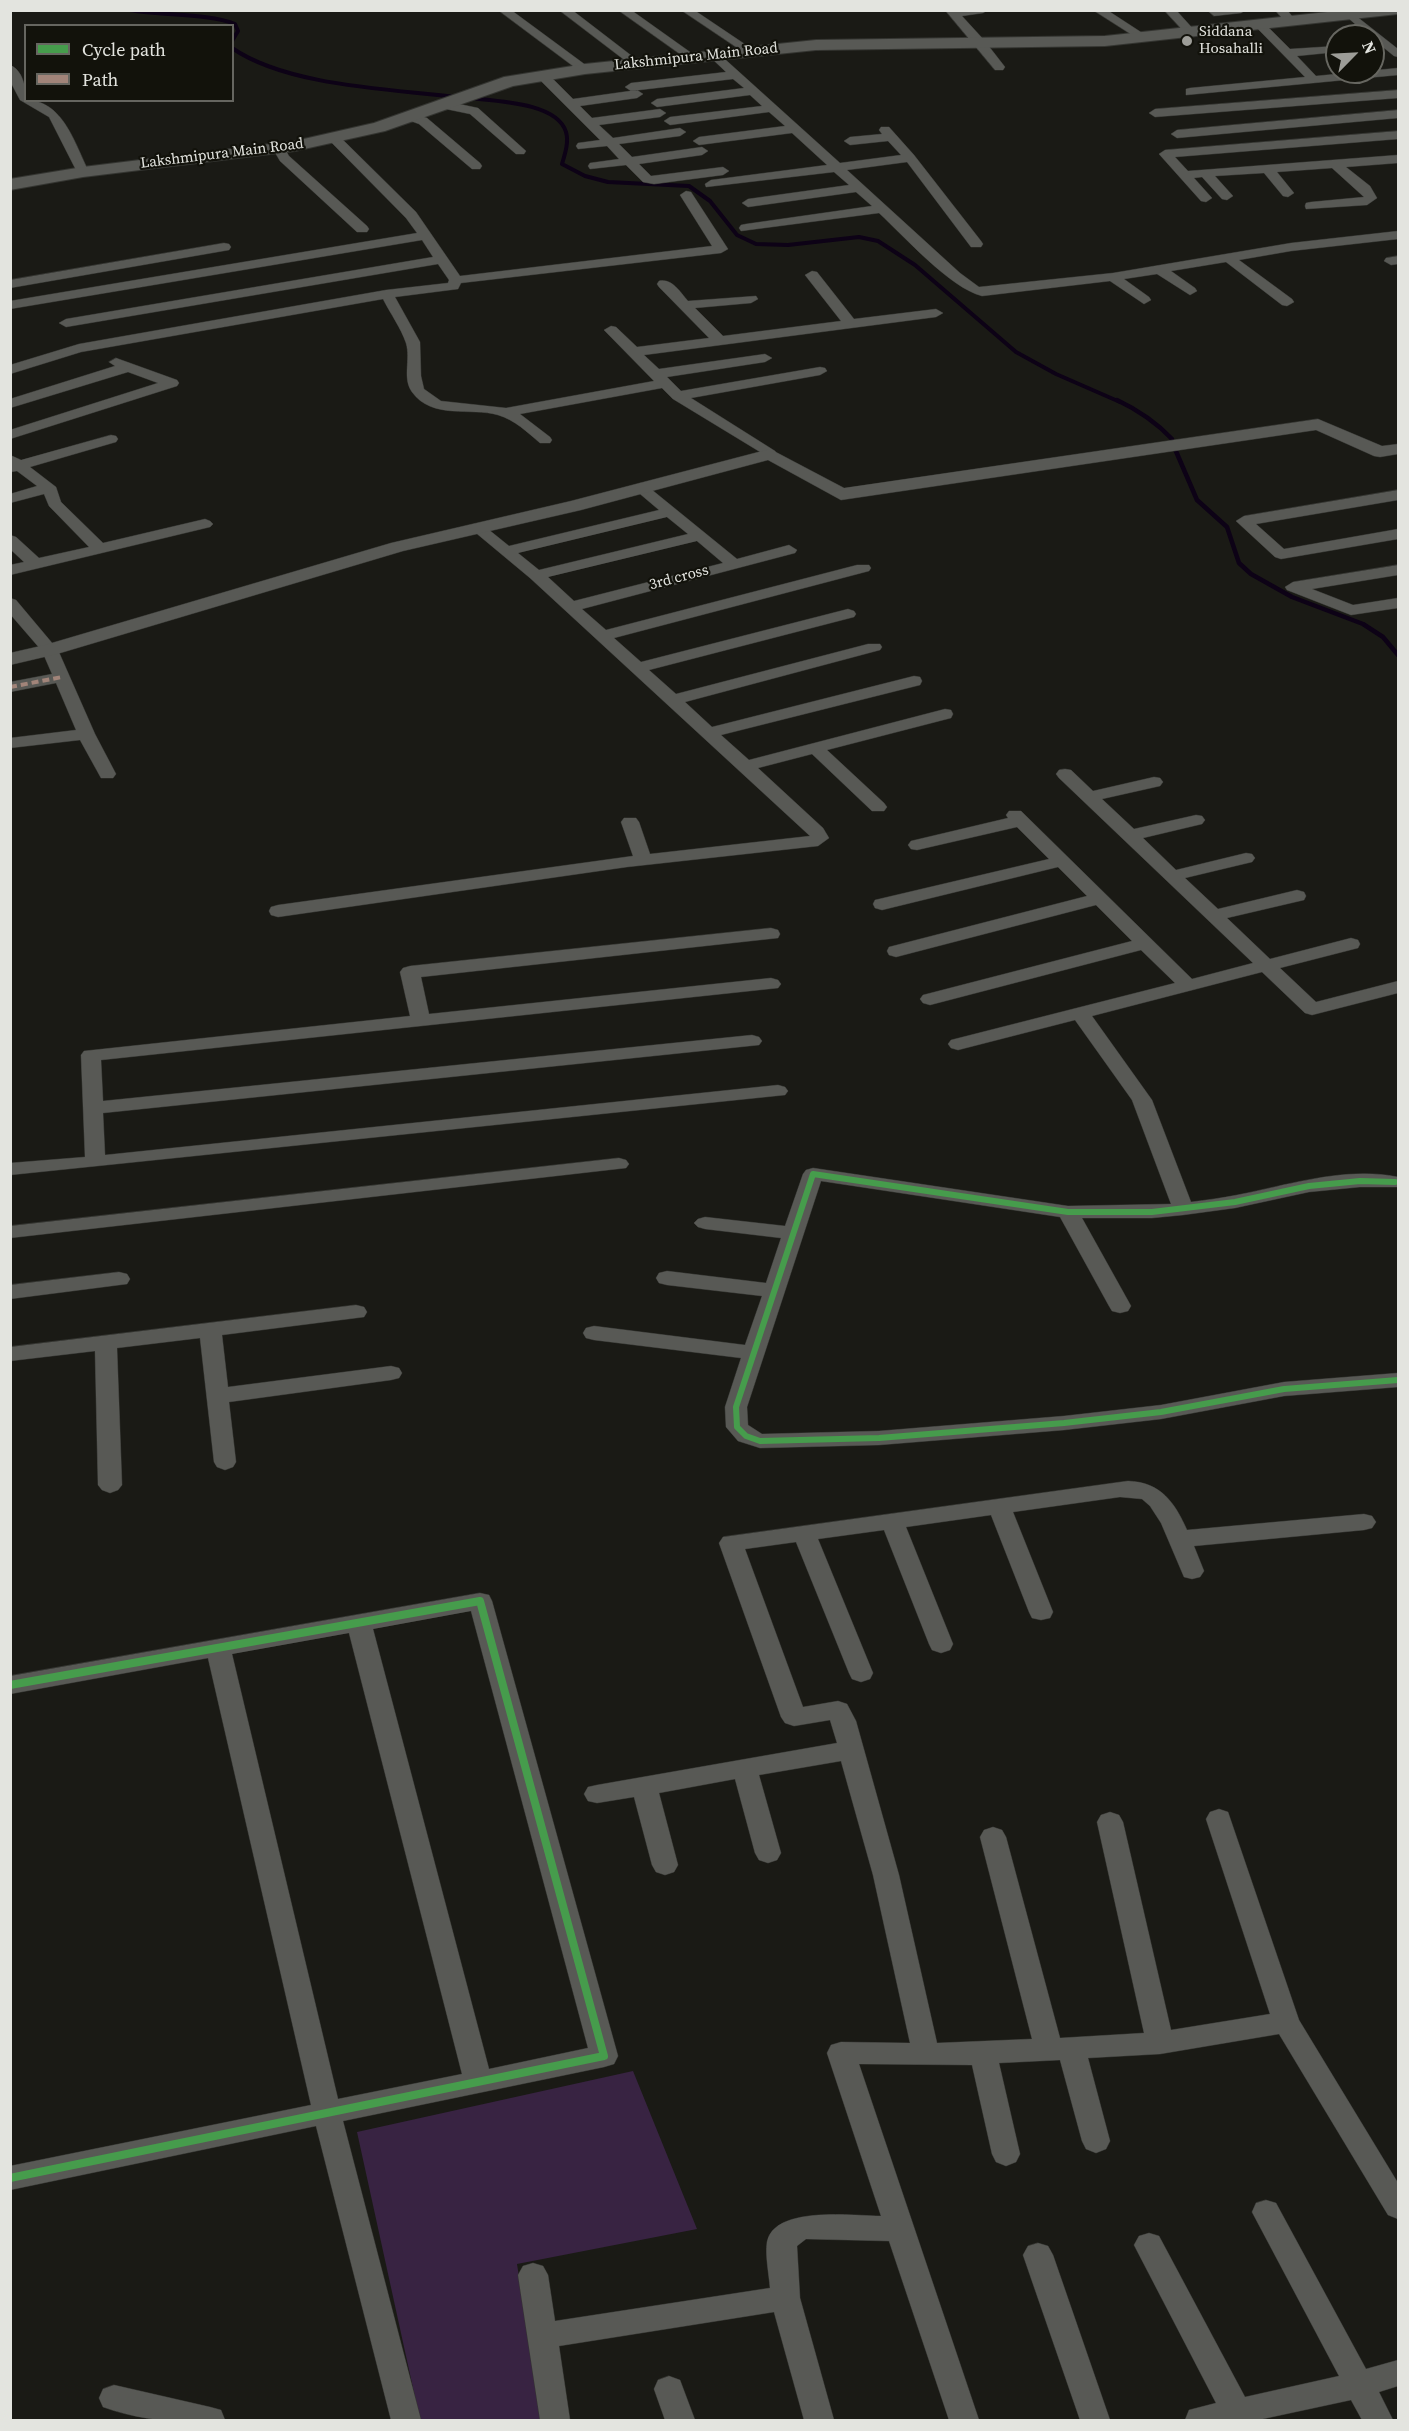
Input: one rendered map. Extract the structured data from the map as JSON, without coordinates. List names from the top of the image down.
{
  "streets": {
    "main road": ["Lakshmipura Main Road"],
    "street": ["3rd cross"]
  },
  "places": ["Siddana Hosahalli"],
  "legend": ["Cycle path", "Path"],
  "north": "top right"
}
